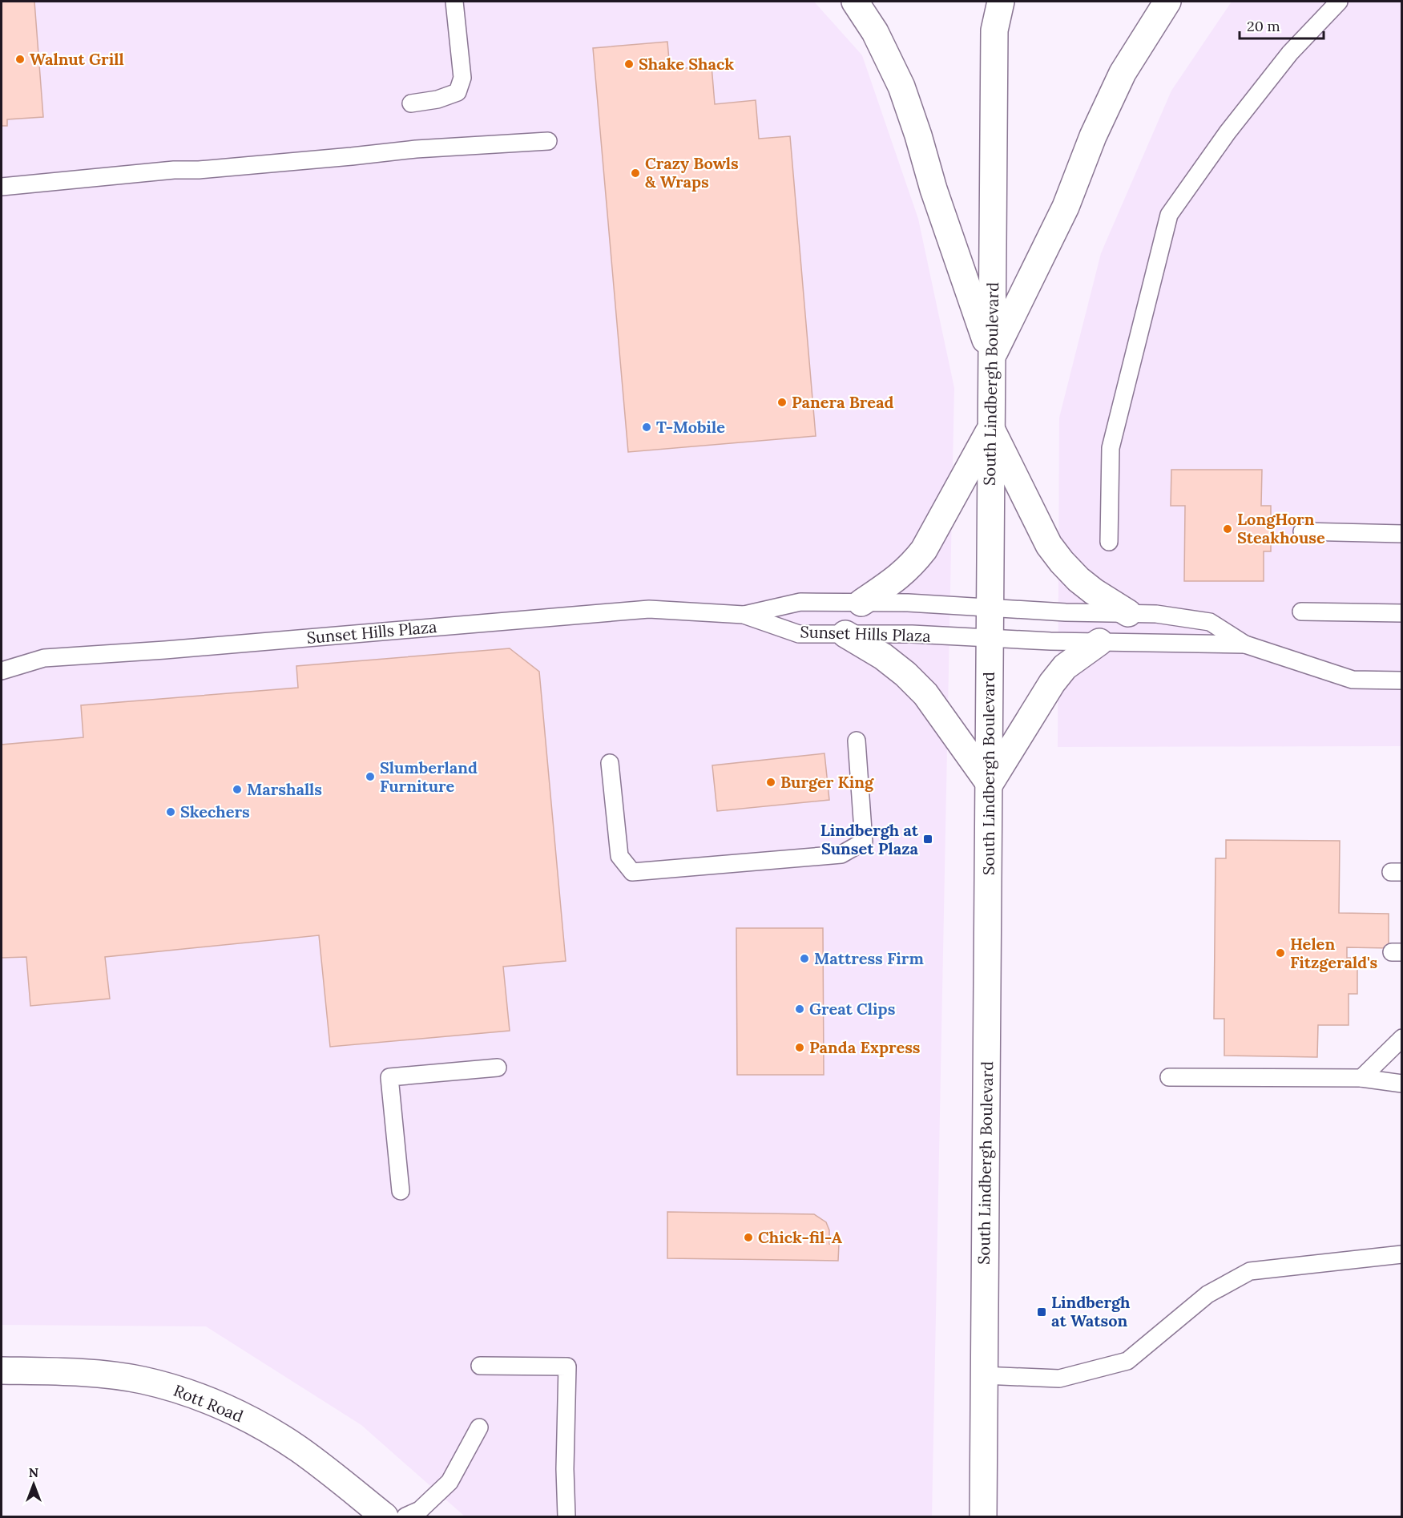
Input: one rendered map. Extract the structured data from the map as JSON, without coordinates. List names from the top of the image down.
{
  "streets": {
    "main road": ["South Lindbergh Boulevard", "Rott Road"],
    "lane": ["Sunset Hills Plaza"]
  },
  "crossings": [
    ["South Lindbergh Boulevard", "Sunset Hills Plaza"]
  ],
  "places": {
    "other": [
      "Walnut Grill",
      "Shake Shack",
      "Crazy Bowls & Wraps",
      "Panera Bread",
      "T-Mobile",
      "LongHorn Steakhouse",
      "Slumberland Furniture",
      "Burger King",
      "Marshalls",
      "Skechers",
      "Helen Fitzgerald's",
      "Mattress Firm",
      "Great Clips",
      "Panda Express",
      "Chick-fil-A"
    ],
    "transit": ["Lindbergh at Sunset Plaza", "Lindbergh at Watson"]
  },
  "scale_bar": "20 m",
  "north": "top"
}
